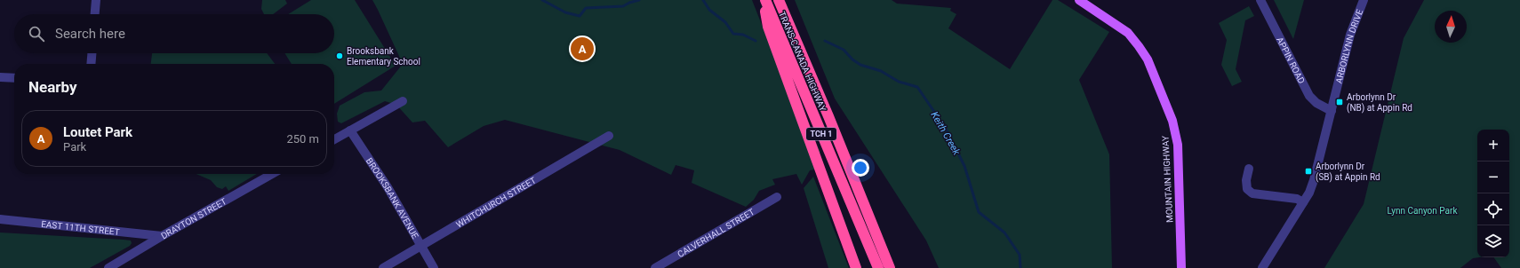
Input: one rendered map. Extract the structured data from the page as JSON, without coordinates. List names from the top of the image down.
{
  "streets": {
    "highway": ["TRANS-CANADA HIGHWAY", "TCH 1"],
    "main road": ["MOUNTAIN HIGHWAY"],
    "street": [
      "ARBORLYNN DRIVE",
      "APPIN ROAD",
      "BROOKSBANK AVENUE",
      "WHITCHURCH STREET",
      "DRAYTON STREET",
      "EAST 11TH STREET",
      "CALVERHALL STREET"
    ]
  },
  "crossings": [
    ["ARBORLYNN DRIVE", "APPIN ROAD"],
    ["BROOKSBANK AVENUE", "WHITCHURCH STREET"],
    ["DRAYTON STREET", "EAST 11TH STREET"]
  ],
  "water": ["Keith Creek"],
  "parks": ["Lynn Canyon Park"],
  "places": {
    "other": ["Brooksbank Elementary School"],
    "transit": ["Arborlynn Dr (NB) at Appin Rd", "Arborlynn Dr (SB) at Appin Rd"]
  },
  "north": "top",
  "page": {
    "search": "Search here",
    "pins": "A",
    "heading": "Nearby",
    "list": [
      {
        "mark": "A",
        "name": "Loutet Park",
        "note": "Park",
        "value": "250 m"
      }
    ],
    "map_buttons": ["+", "−"]
  }
}
